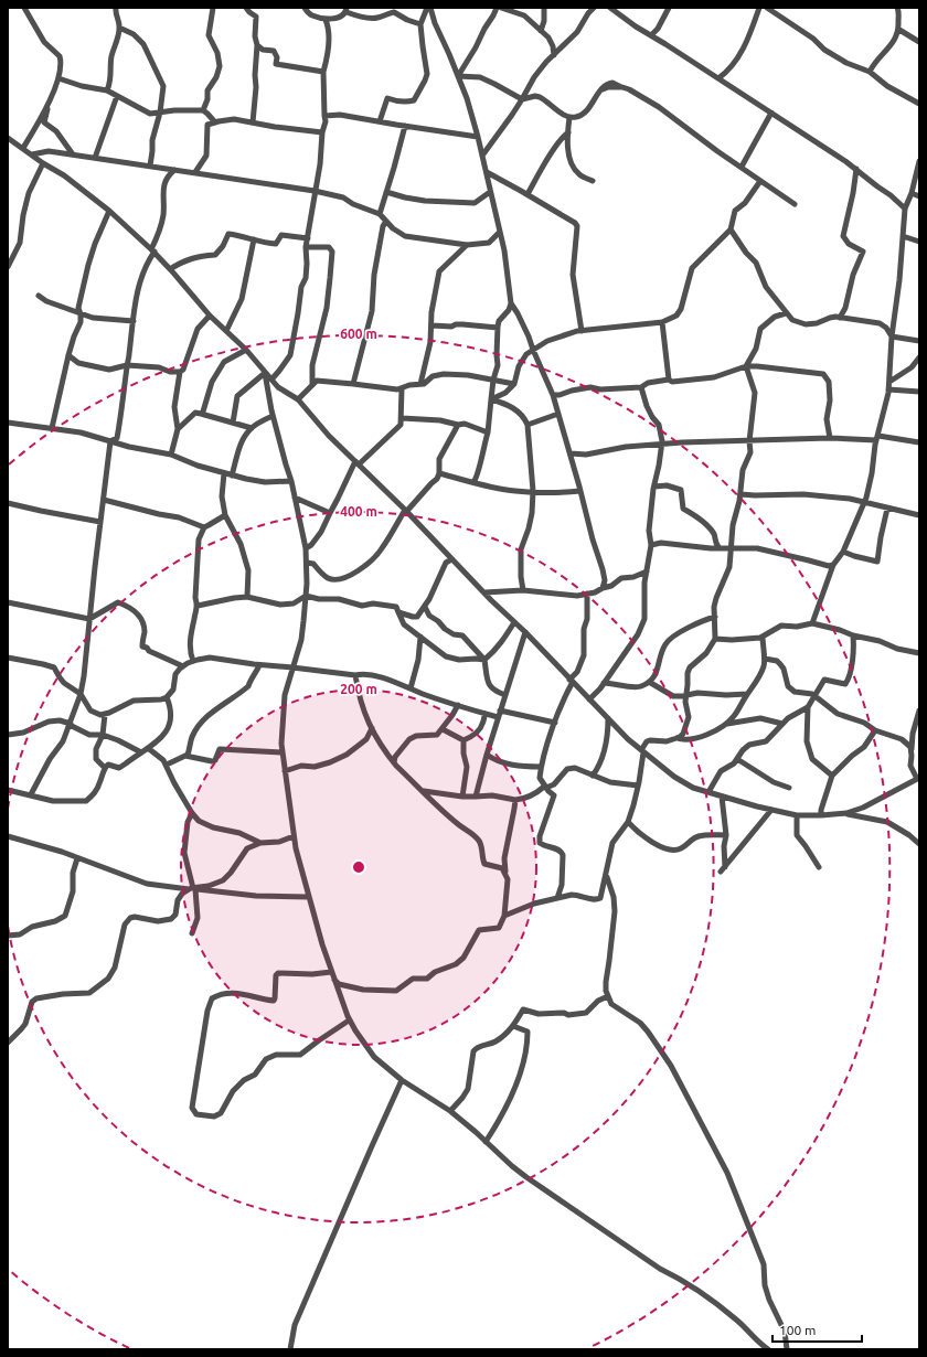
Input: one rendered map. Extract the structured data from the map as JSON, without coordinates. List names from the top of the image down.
{
  "scale_bar": "100 m",
  "rings": ["600 m", "400 m", "200 m"]
}
